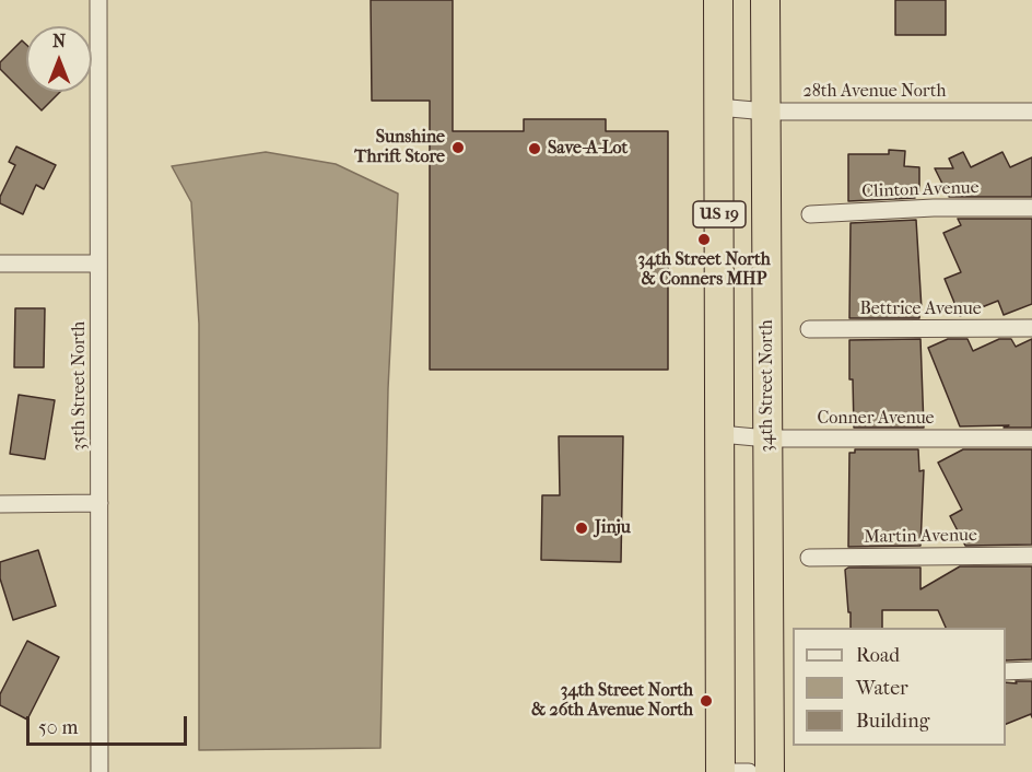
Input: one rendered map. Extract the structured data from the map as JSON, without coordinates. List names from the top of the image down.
{
  "streets": {
    "highway": ["US 19", "34th Street North"],
    "street": [
      "28th Avenue North",
      "Clinton Avenue",
      "Bettrice Avenue",
      "35th Street North",
      "Conner Avenue",
      "Martin Avenue"
    ]
  },
  "crossings": [
    ["28th Avenue North", "US 19"],
    ["28th Avenue North", "34th Street North"],
    ["US 19", "Conner Avenue"],
    ["34th Street North", "Conner Avenue"]
  ],
  "places": [
    "Sunshine Thrift Store",
    "Save-A-Lot",
    "34th Street North & Conners MHP",
    "Jinju",
    "34th Street North & 26th Avenue North"
  ],
  "legend": ["Road", "Water", "Building"],
  "scale_bar": "50 m",
  "north": "top"
}
